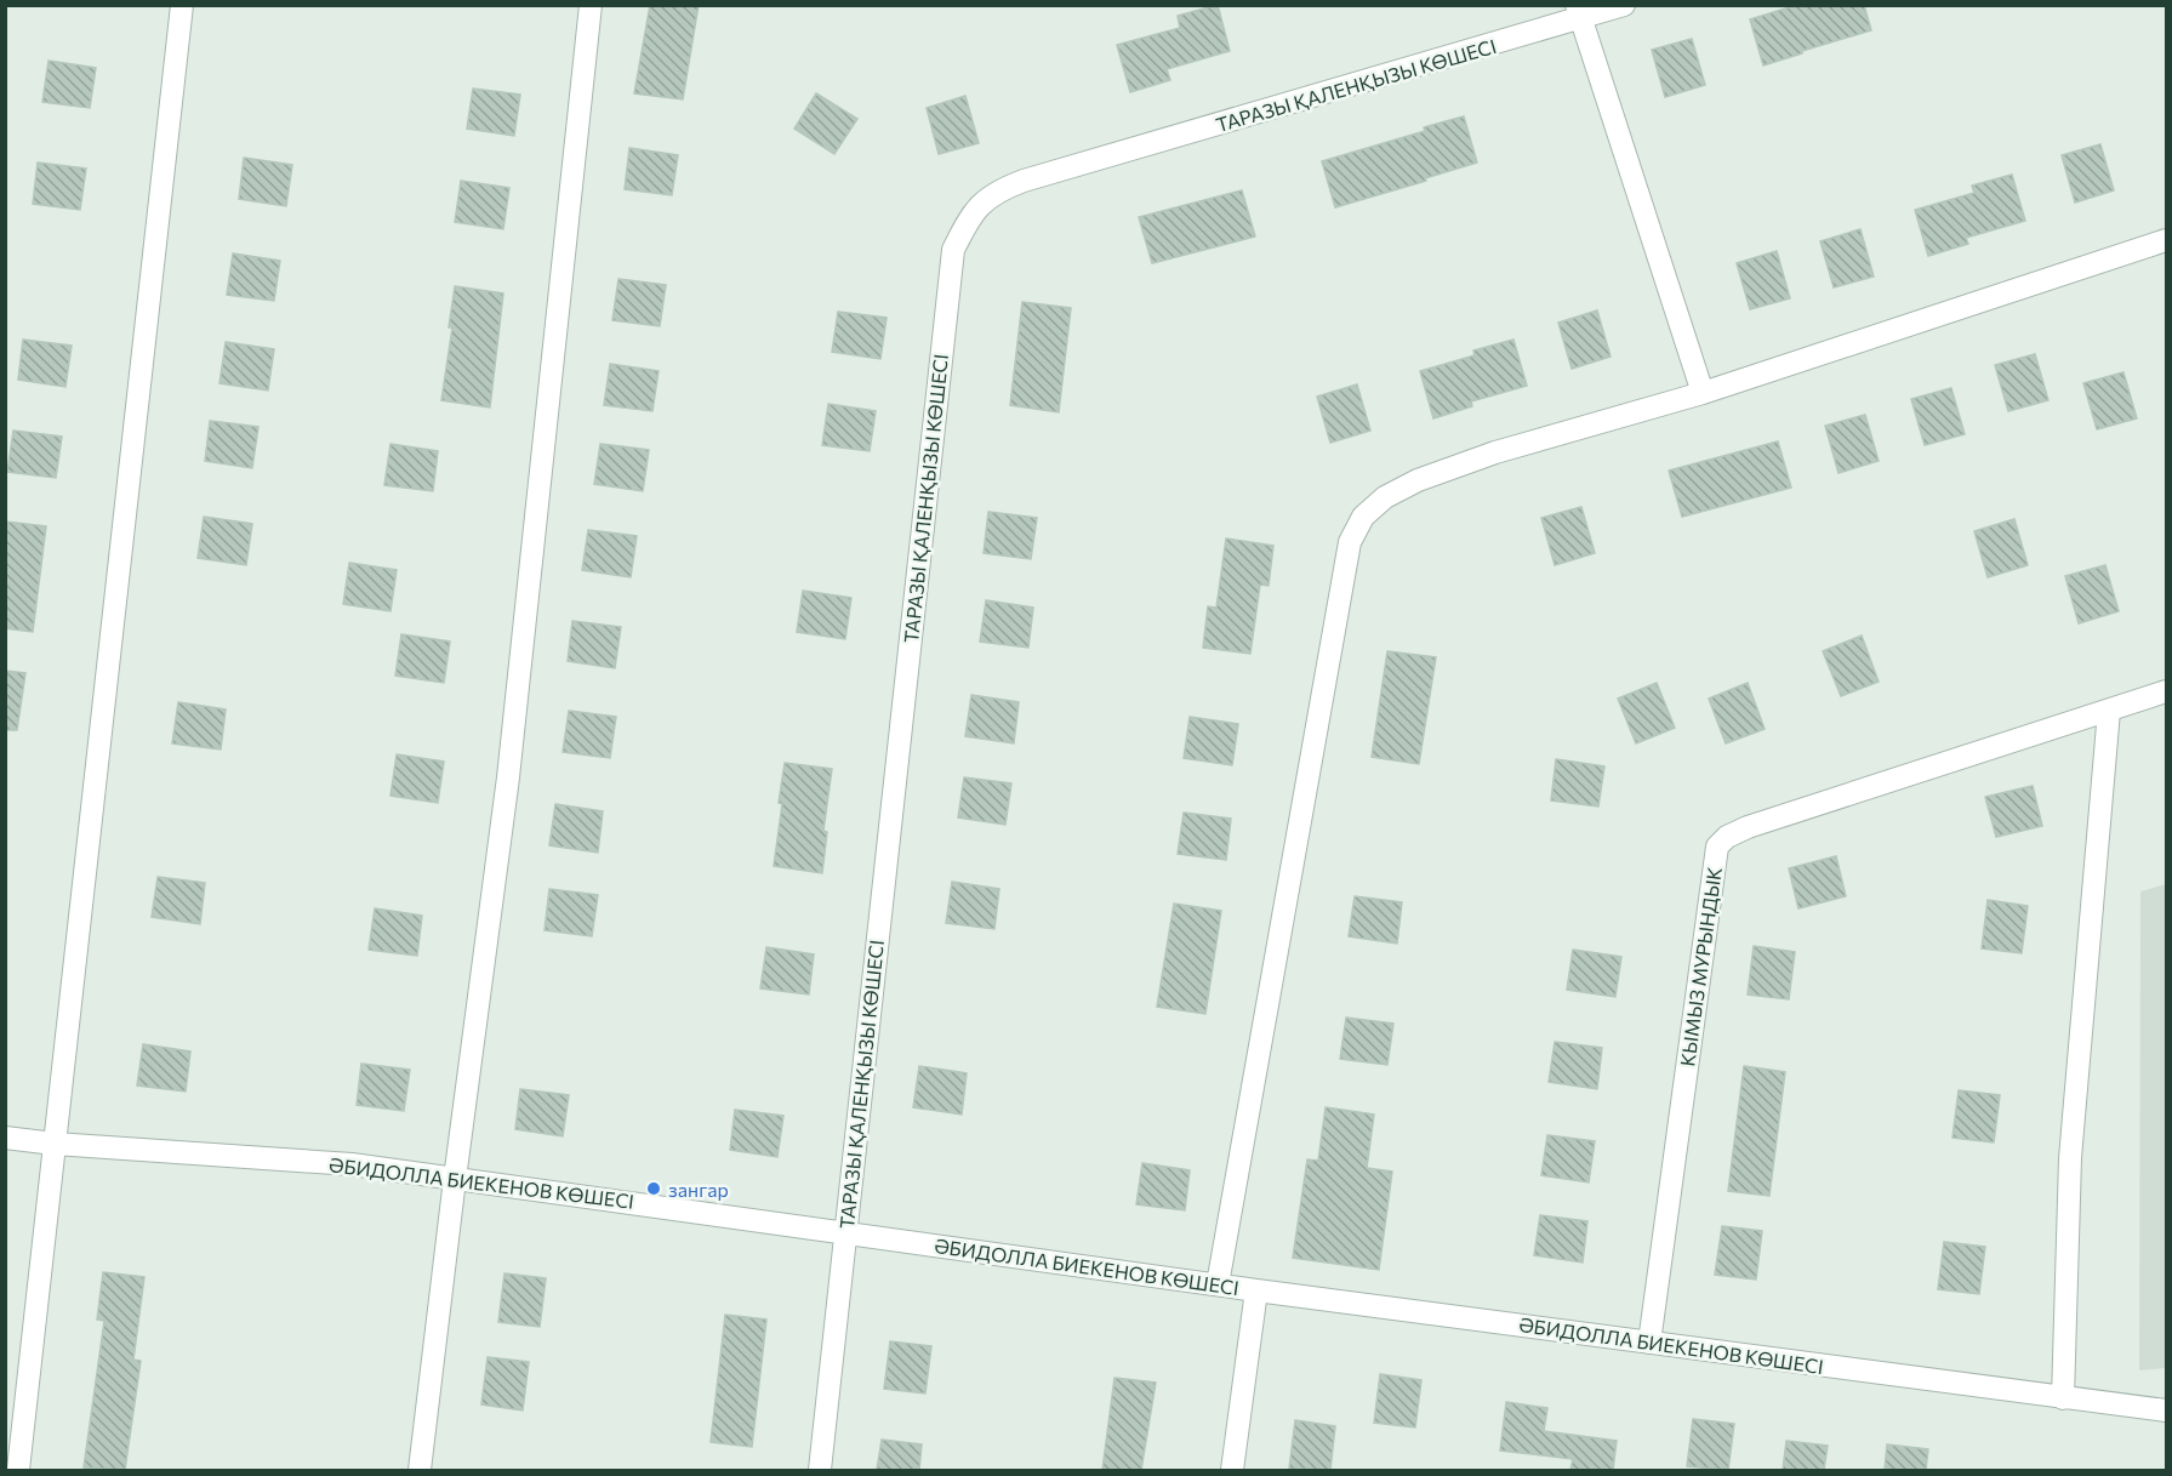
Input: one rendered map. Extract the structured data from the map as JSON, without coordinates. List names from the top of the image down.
{
  "streets": {
    "street": ["ТАРАЗЫ ҚАЛЕНҚЫЗЫ КӨШЕСІ", "КЫМЫЗ МУРЫНДЫК", "ӘБИДОЛЛА БИЕКЕНОВ КӨШЕСІ"]
  },
  "crossings": [
    ["ТАРАЗЫ ҚАЛЕНҚЫЗЫ КӨШЕСІ", "ӘБИДОЛЛА БИЕКЕНОВ КӨШЕСІ"],
    ["КЫМЫЗ МУРЫНДЫК", "ӘБИДОЛЛА БИЕКЕНОВ КӨШЕСІ"]
  ],
  "places": ["зангар"]
}
